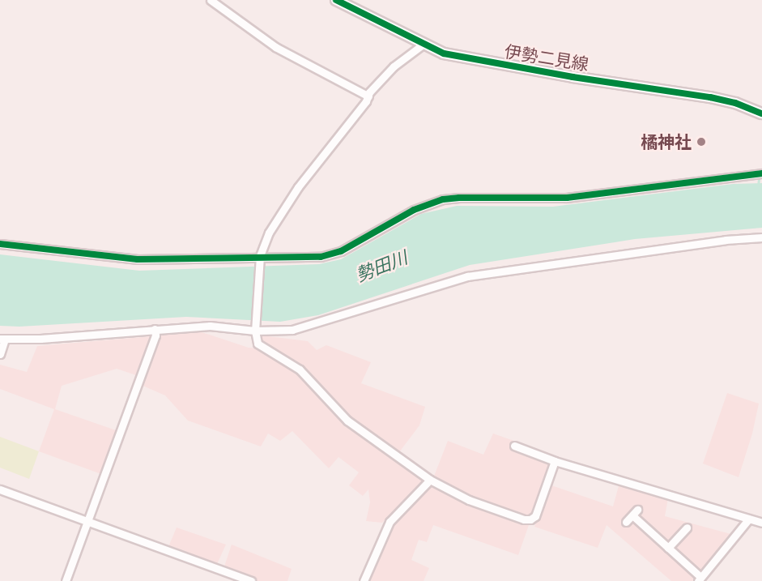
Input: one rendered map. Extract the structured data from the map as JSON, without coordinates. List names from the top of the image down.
{
  "streets": {
    "main road": ["伊勢二見線"]
  },
  "water": ["勢田川"],
  "places": ["橘神社"]
}
